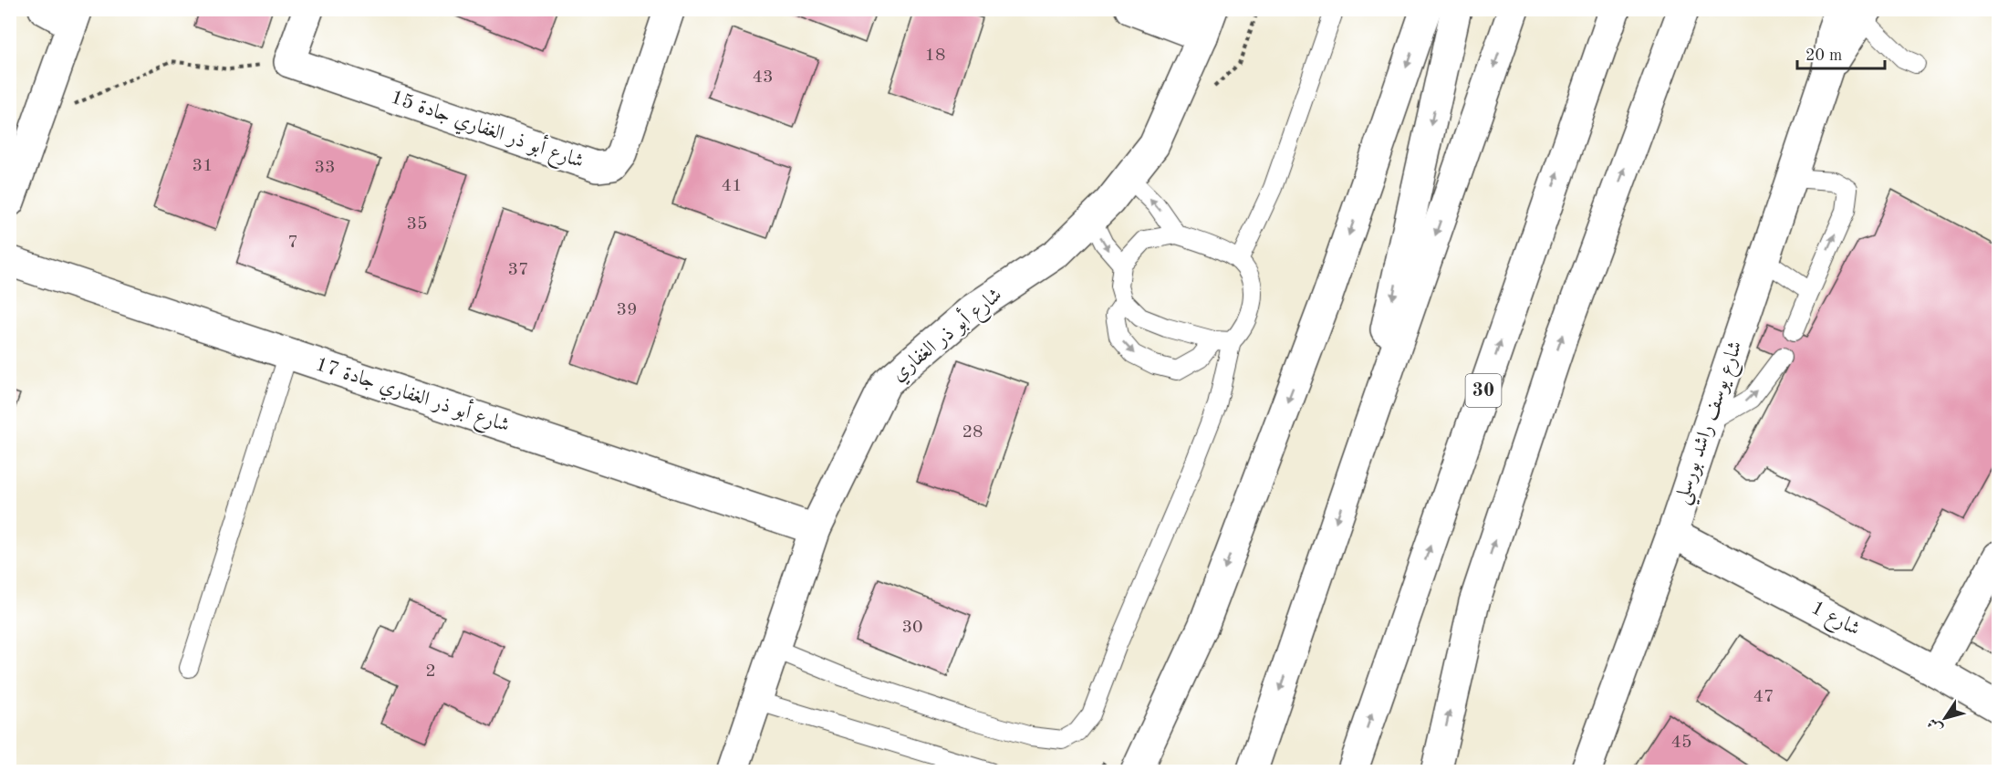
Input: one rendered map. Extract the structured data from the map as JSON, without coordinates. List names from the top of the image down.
{
  "streets": {
    "main road": [
      "شارع أبو ذر الغفاري جادة 15",
      "شارع أبو ذر الغفاري",
      "30",
      "شارع أبو ذر الغفاري جادة 17",
      "شارع يوسف راشد بورسلي",
      "شارع 1"
    ]
  },
  "crossings": [
    ["شارع أبو ذر الغفاري", "شارع أبو ذر الغفاري جادة 17"],
    ["شارع يوسف راشد بورسلي", "شارع 1"]
  ],
  "house_numbers": [
    "18",
    "43",
    "31",
    "33",
    "41",
    "35",
    "7",
    "37",
    "39",
    "28",
    "30",
    "2",
    "47",
    "45"
  ],
  "scale_bar": "20 m",
  "north": "bottom left"
}
